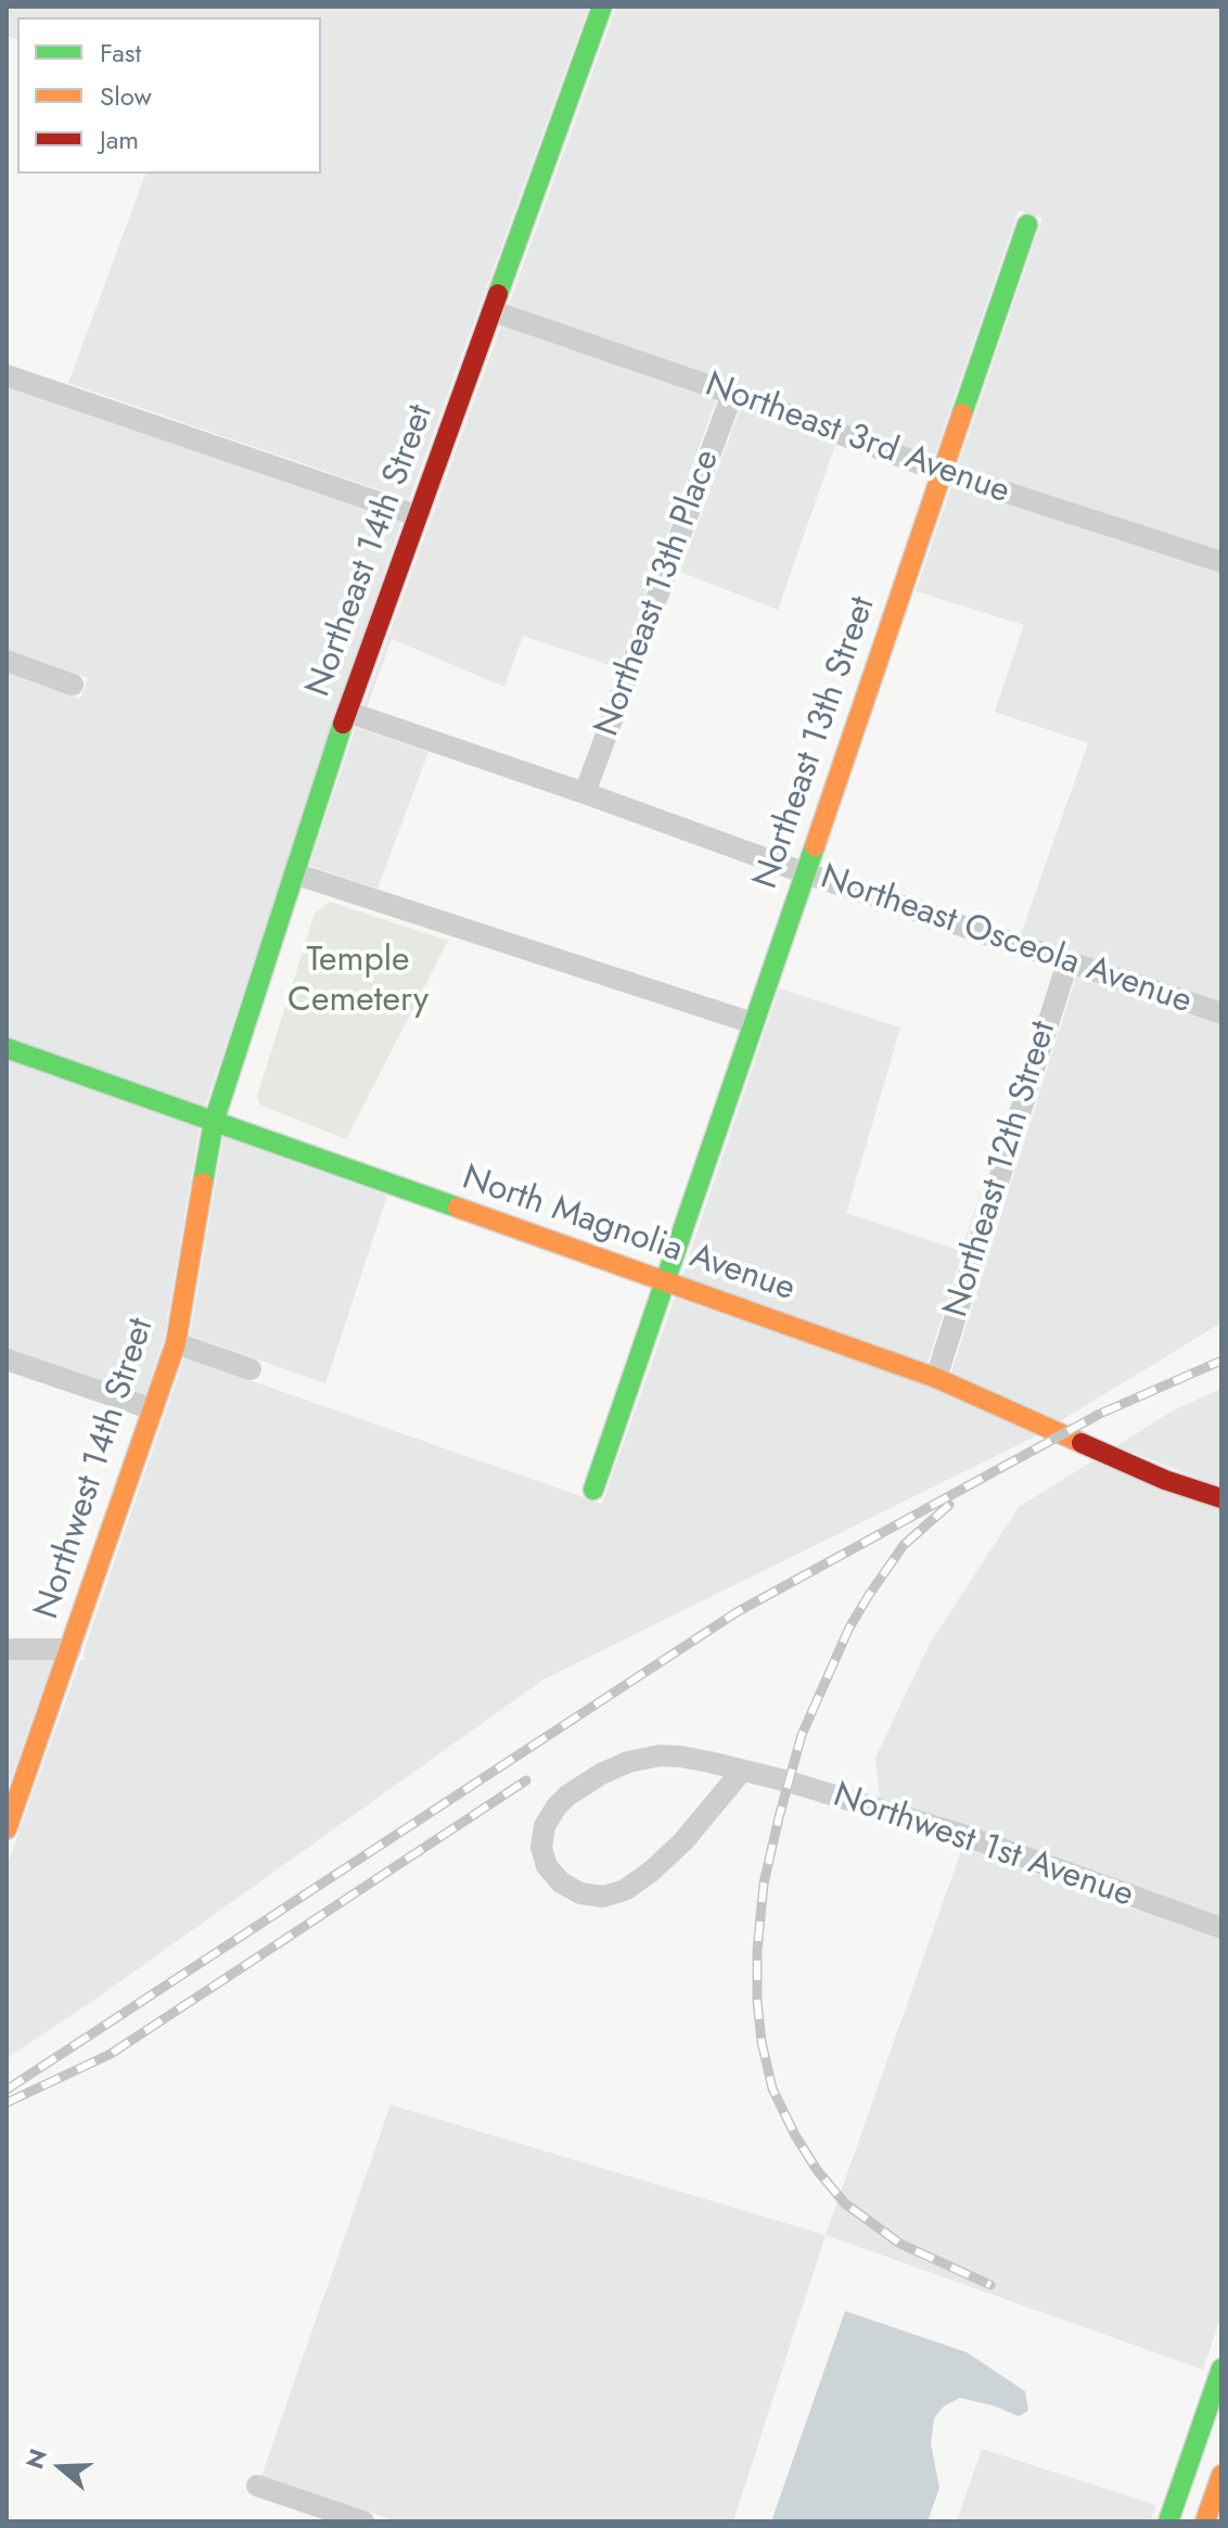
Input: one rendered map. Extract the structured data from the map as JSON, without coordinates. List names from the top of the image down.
{
  "streets": {
    "street": [
      "Northeast 3rd Avenue",
      "Northeast 14th Street",
      "Northeast 13th Place",
      "Northeast 13th Street",
      "Northeast Osceola Avenue",
      "Northeast 12th Street",
      "North Magnolia Avenue",
      "Northwest 14th Street",
      "Northwest 1st Avenue"
    ]
  },
  "crossings": [
    ["Northeast 3rd Avenue", "Northeast 14th Street"],
    ["Northeast 3rd Avenue", "Northeast 13th Place"],
    ["Northeast 3rd Avenue", "Northeast 13th Street"],
    ["Northeast 14th Street", "Northeast Osceola Avenue"],
    ["Northeast 14th Street", "North Magnolia Avenue"],
    ["Northeast 14th Street", "Northwest 14th Street"],
    ["Northeast 13th Place", "Northeast Osceola Avenue"],
    ["Northeast 13th Street", "Northeast Osceola Avenue"],
    ["Northeast 13th Street", "North Magnolia Avenue"],
    ["Northeast Osceola Avenue", "Northeast 12th Street"],
    ["Northeast 12th Street", "North Magnolia Avenue"],
    ["North Magnolia Avenue", "Northwest 14th Street"]
  ],
  "parks": ["Temple Cemetery"],
  "legend": ["Fast", "Slow", "Jam"],
  "north": "left"
}
